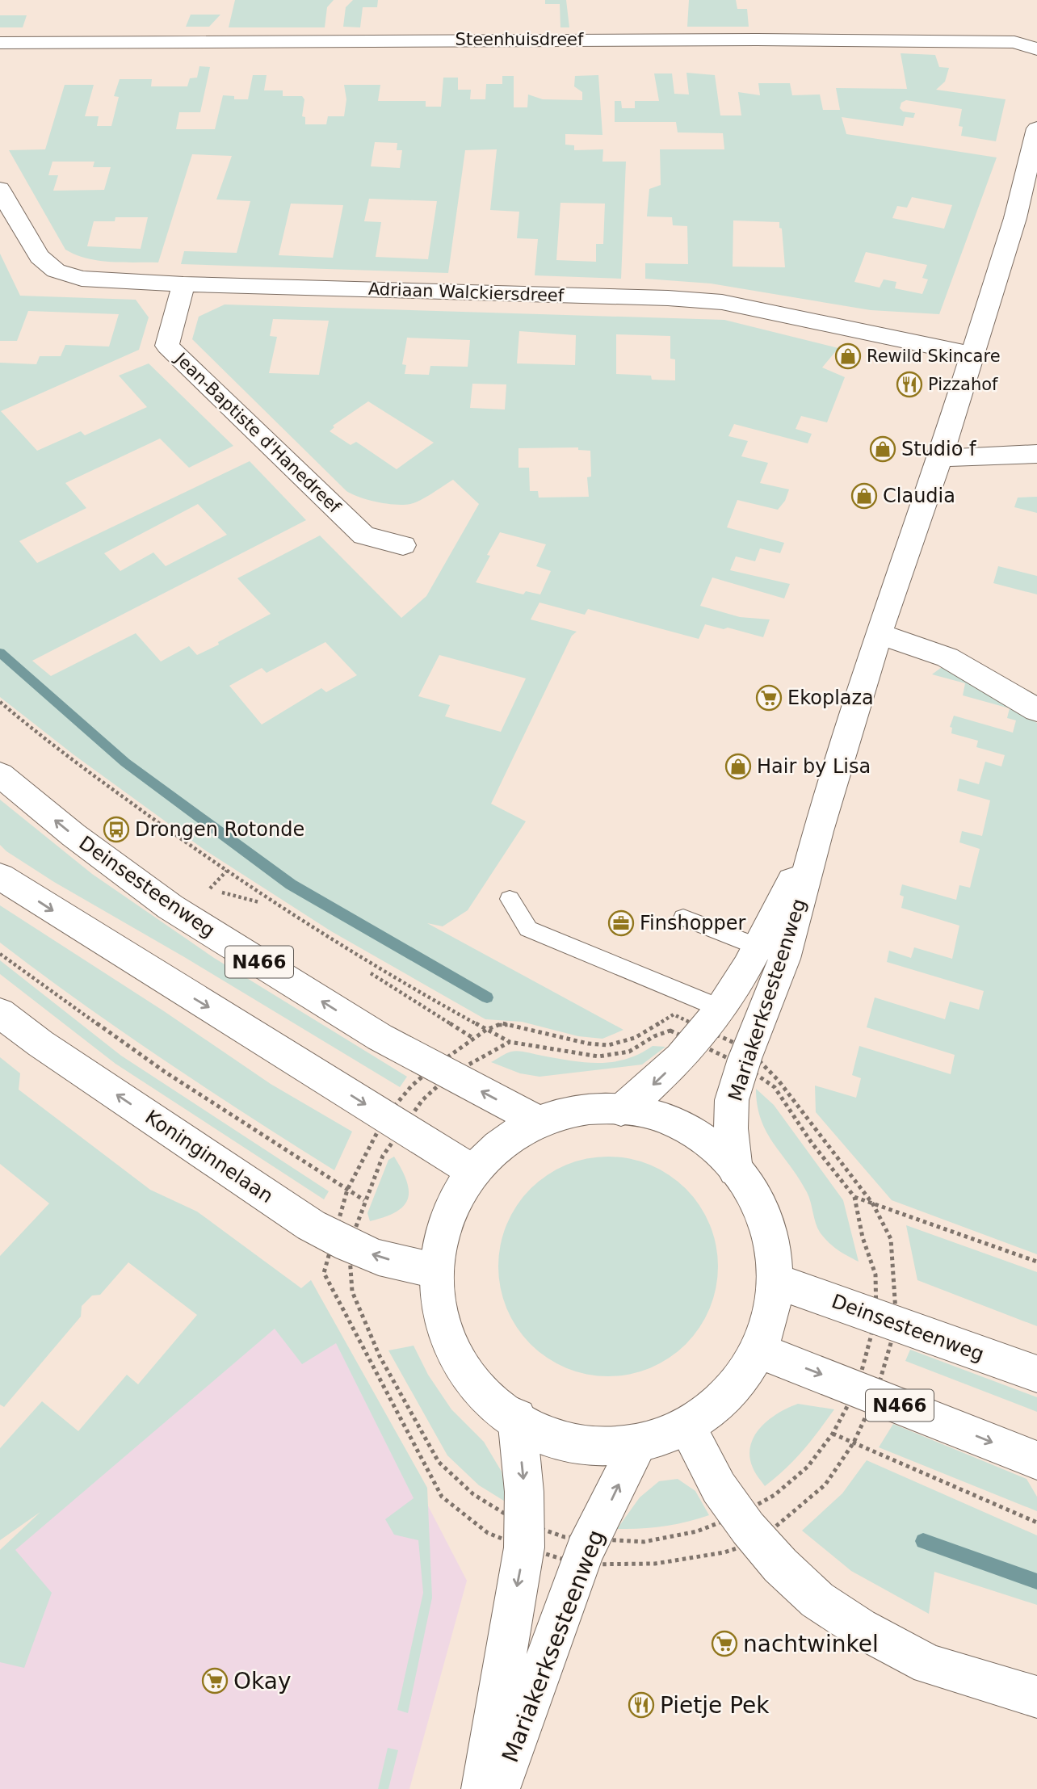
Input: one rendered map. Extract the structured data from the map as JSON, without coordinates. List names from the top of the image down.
{
  "streets": {
    "main road": [
      "Steenhuisdreef",
      "Adriaan Walckiersdreef",
      "Jean-Baptiste d'Hanedreef",
      "Deinsesteenweg",
      "N466",
      "Mariakerksesteenweg",
      "Koninginnelaan"
    ]
  },
  "crossings": [
    ["Adriaan Walckiersdreef", "Jean-Baptiste d'Hanedreef"],
    ["Adriaan Walckiersdreef", "Mariakerksesteenweg"]
  ],
  "places": {
    "shop": [
      "Rewild Skincare",
      "Studio f",
      "Claudia",
      "Hair by Lisa"
    ],
    "restaurant": ["Pizzahof", "Pietje Pek"],
    "supermarket": ["Ekoplaza", "nachtwinkel", "Okay"],
    "bus stop": ["Drongen Rotonde"],
    "office": ["Finshopper"]
  }
}
